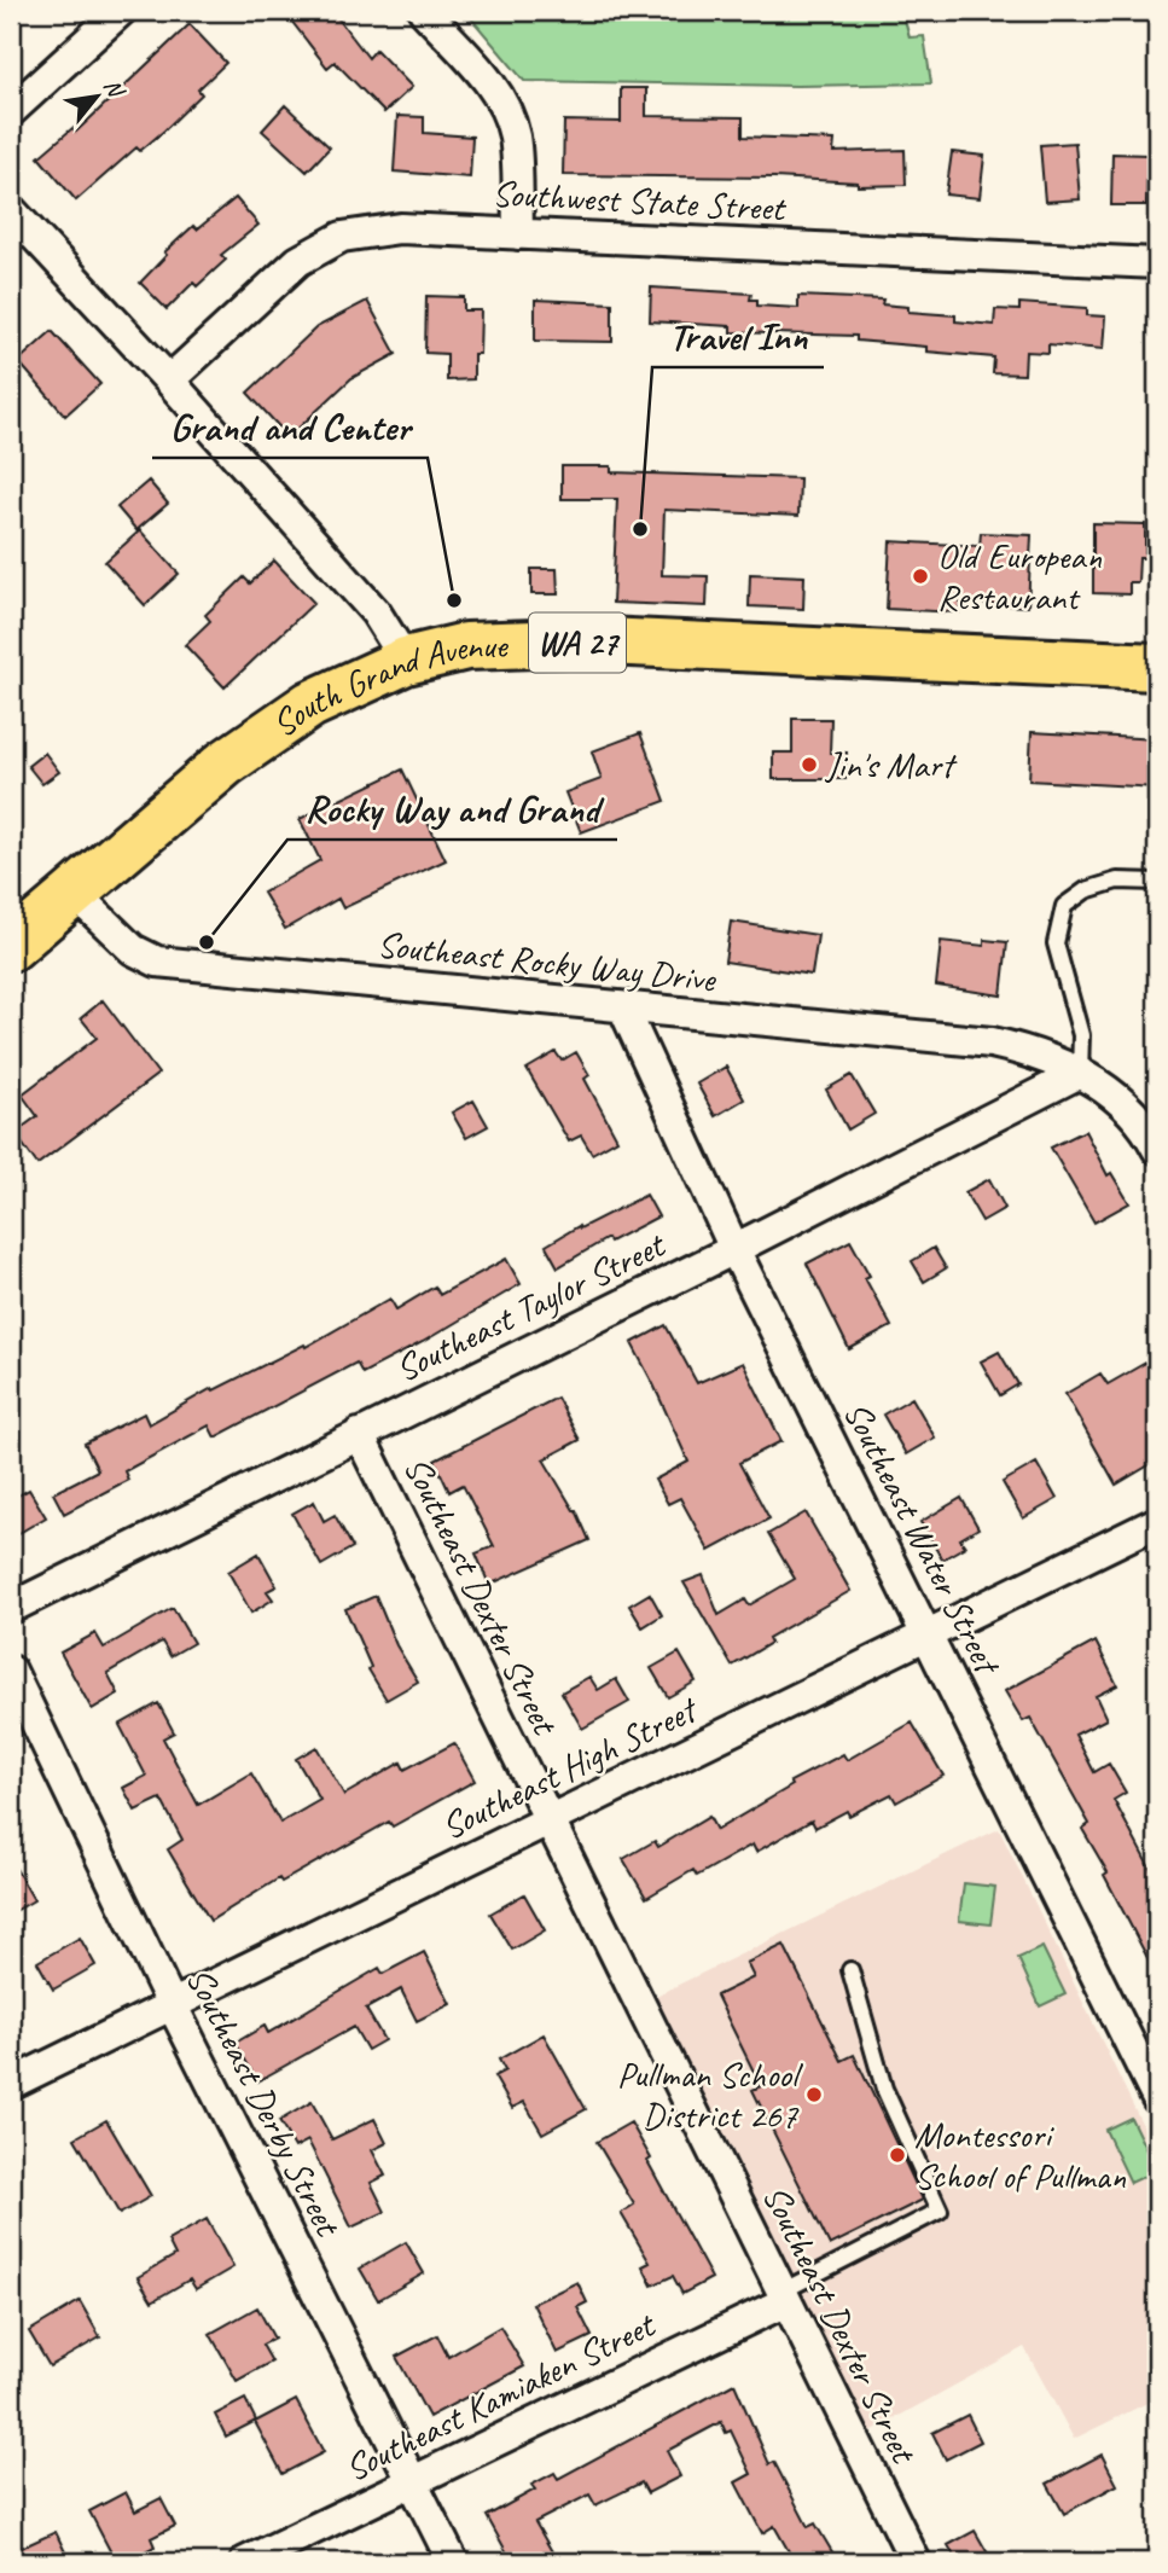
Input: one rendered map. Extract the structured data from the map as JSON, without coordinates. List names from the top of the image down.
{
  "streets": {
    "main road": ["WA 27", "South Grand Avenue"],
    "street": [
      "Southwest State Street",
      "Southeast Rocky Way Drive",
      "Southeast Taylor Street",
      "Southeast Water Street",
      "Southeast Dexter Street",
      "Southeast High Street",
      "Southeast Derby Street",
      "Southeast Kamiaken Street"
    ]
  },
  "crossings": [
    ["South Grand Avenue", "Southeast Rocky Way Drive"],
    ["Southeast Rocky Way Drive", "Southeast Taylor Street"],
    ["Southeast Rocky Way Drive", "Southeast Water Street"],
    ["Southeast Taylor Street", "Southeast Water Street"],
    ["Southeast Taylor Street", "Southeast Dexter Street"],
    ["Southeast Water Street", "Southeast High Street"],
    ["Southeast Dexter Street", "Southeast High Street"],
    ["Southeast Dexter Street", "Southeast Kamiaken Street"],
    ["Southeast High Street", "Southeast Derby Street"],
    ["Southeast Derby Street", "Southeast Kamiaken Street"]
  ],
  "places": [
    "Travel Inn",
    "Old European Restaurant",
    "Grand and Center",
    "Jin's Mart",
    "Rocky Way and Grand",
    "Pullman School District 267",
    "Montessori School of Pullman"
  ],
  "north": "top right"
}
